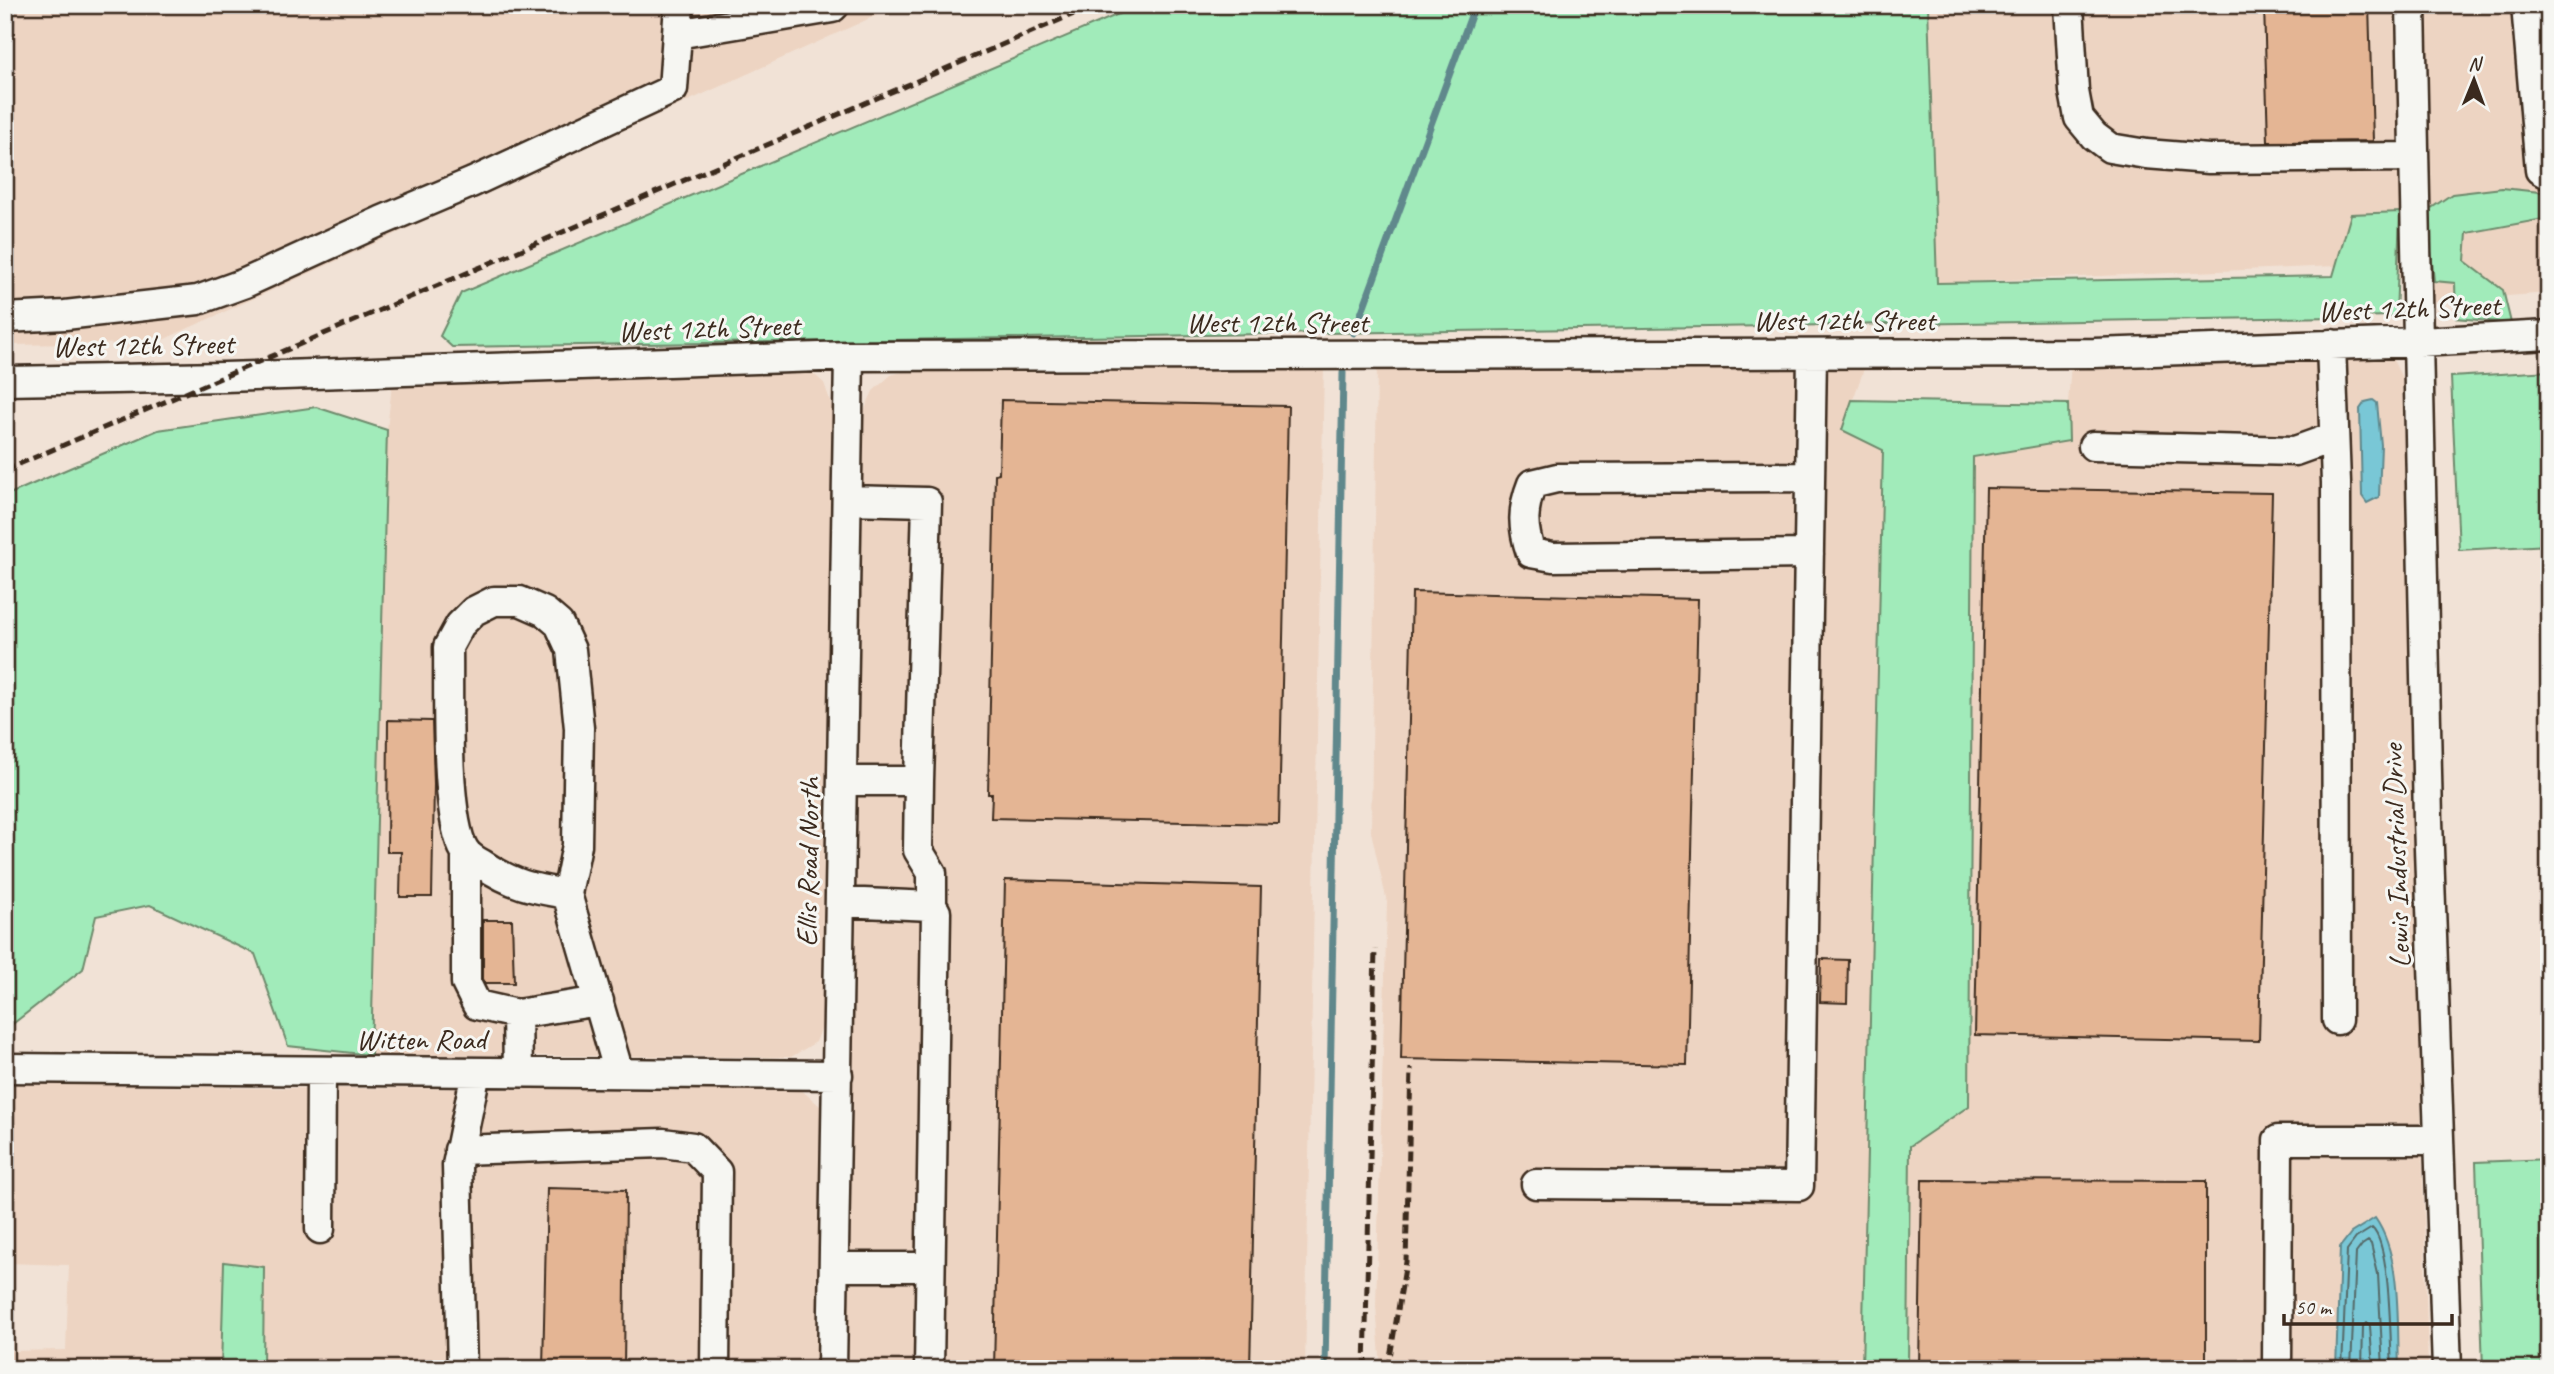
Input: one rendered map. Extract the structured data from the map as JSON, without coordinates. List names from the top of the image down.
{
  "streets": {
    "street": [
      "West 12th Street",
      "Lewis Industrial Drive",
      "Ellis Road North",
      "Witten Road"
    ]
  },
  "crossings": [
    ["West 12th Street", "Lewis Industrial Drive"],
    ["West 12th Street", "Ellis Road North"],
    ["Ellis Road North", "Witten Road"]
  ],
  "scale_bar": "50 m",
  "north": "top"
}
